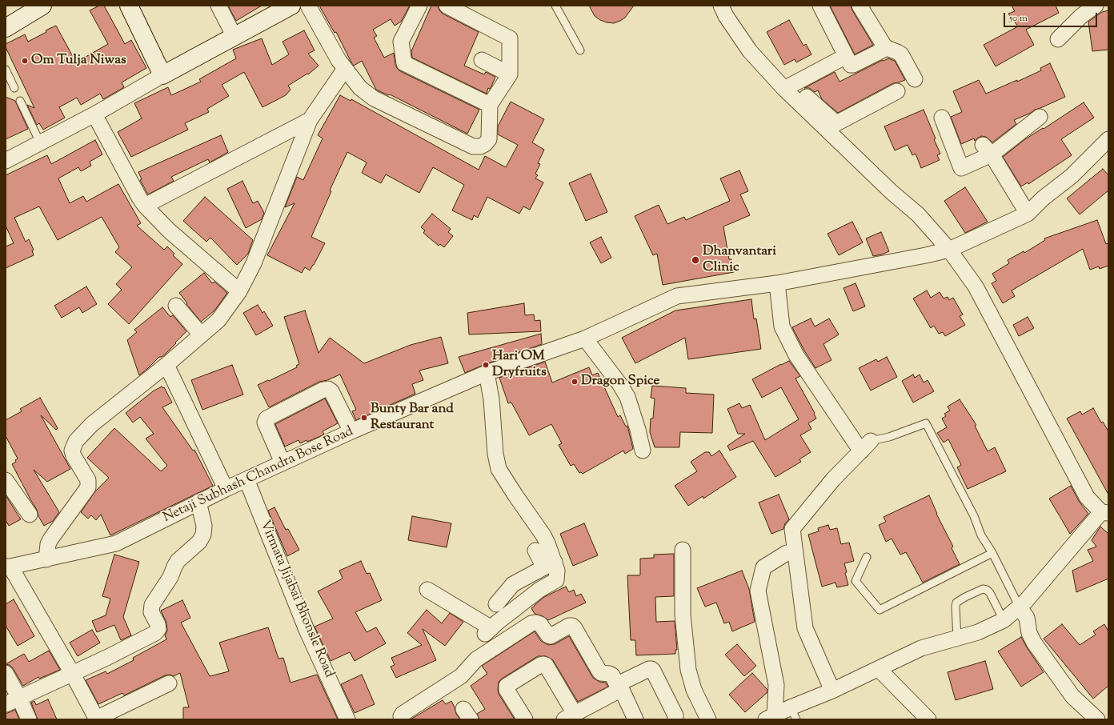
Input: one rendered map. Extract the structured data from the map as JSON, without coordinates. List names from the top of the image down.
{
  "streets": {
    "street": ["Netaji Subhash Chandra Bose Road", "Virmata Jijabai Bhonsle Road"]
  },
  "crossings": [
    ["Netaji Subhash Chandra Bose Road", "Virmata Jijabai Bhonsle Road"]
  ],
  "places": [
    "Om Tulja Niwas",
    "Dhanvantari Clinic",
    "Hari OM Dryfruits",
    "Dragon Spice",
    "Bunty Bar and Restaurant"
  ],
  "scale_bar": "50 m"
}
